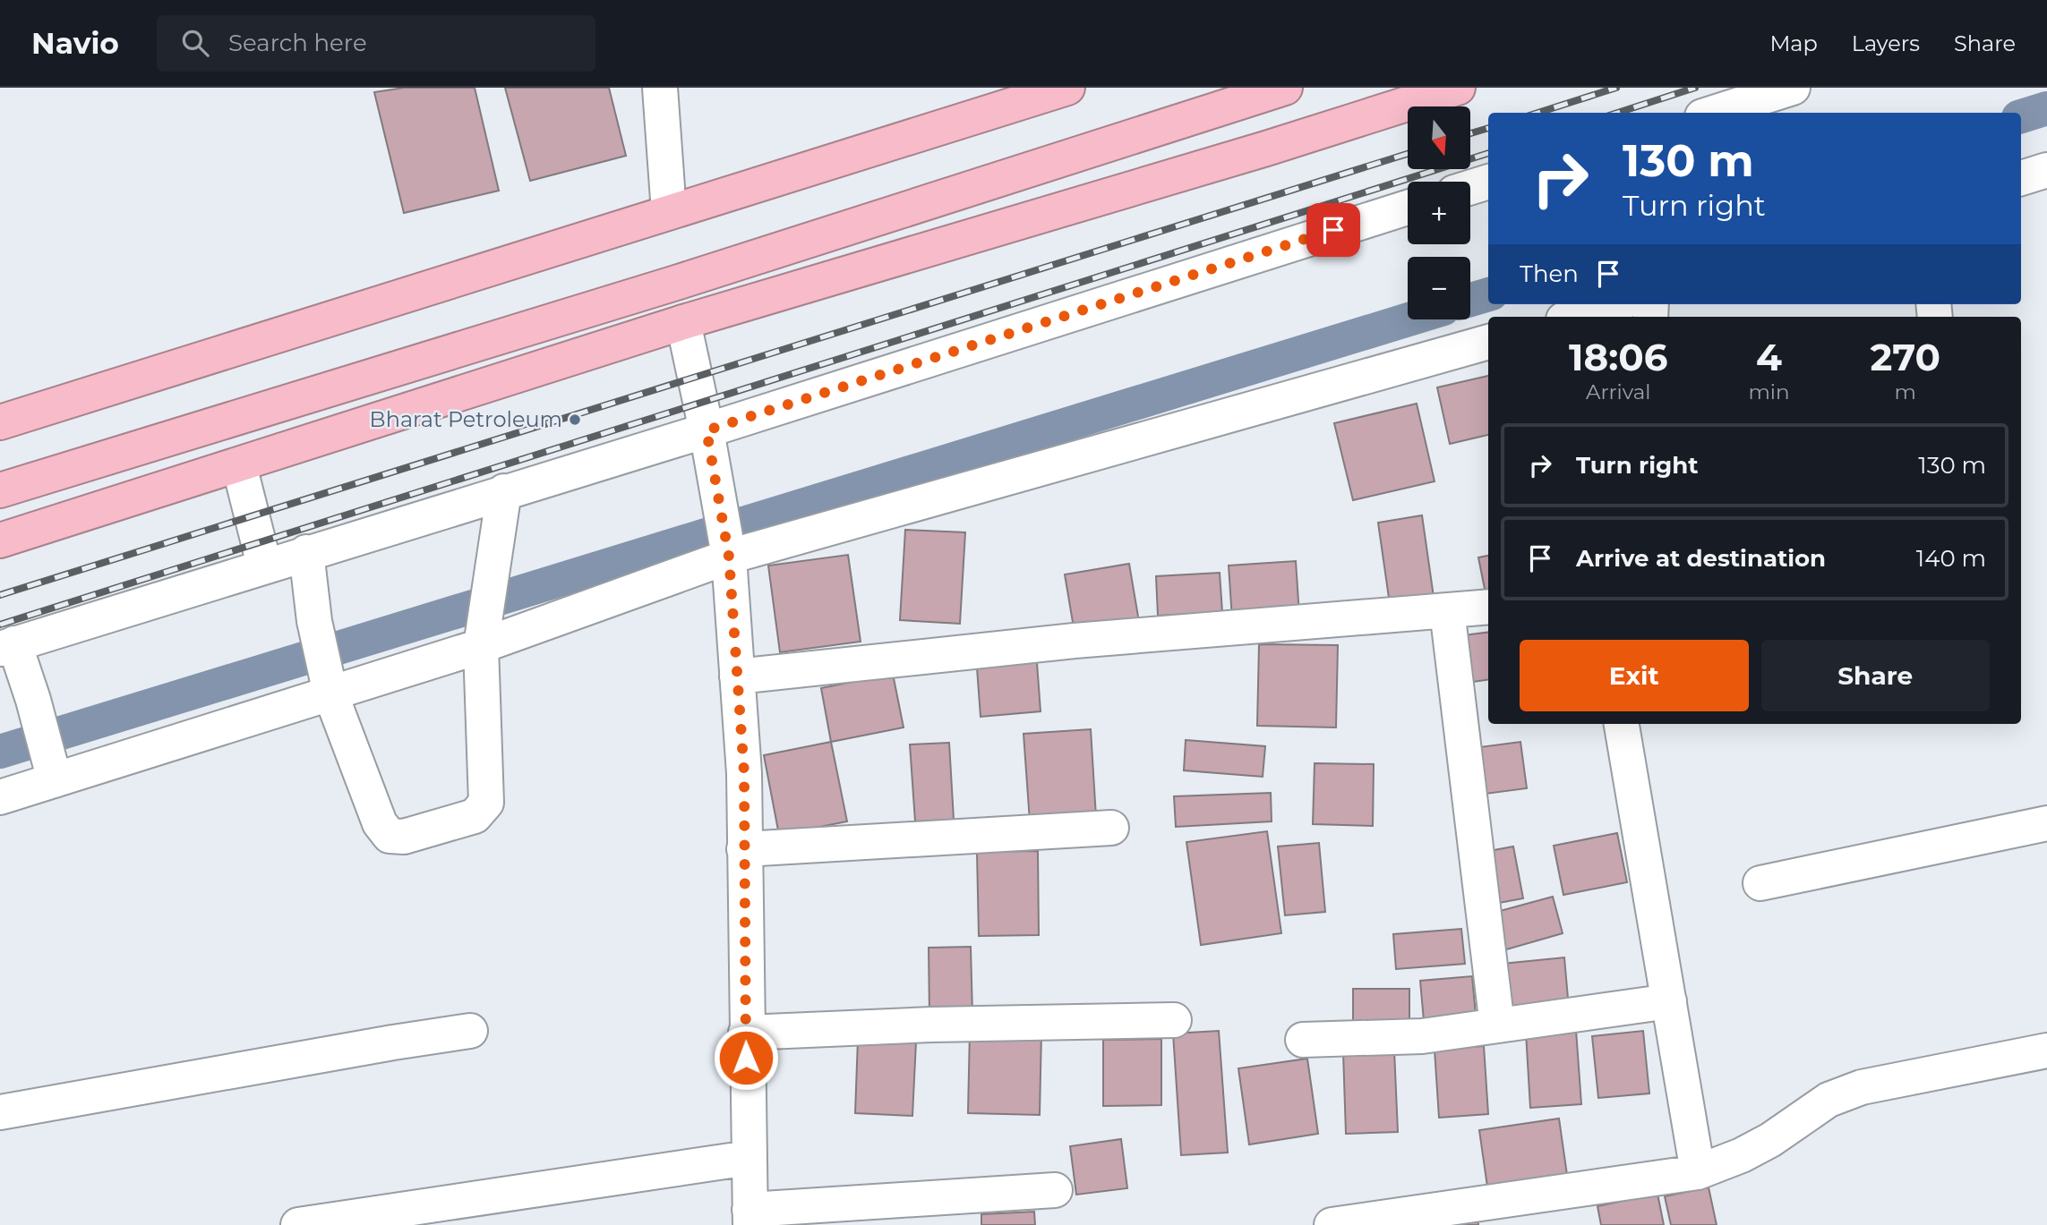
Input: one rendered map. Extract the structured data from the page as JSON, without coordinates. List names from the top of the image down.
{
  "places": ["Bharat Petroleum"],
  "north": "bottom",
  "page": {
    "header": "Navio",
    "search": "Search here",
    "nav": ["Map", "Layers", "Share"],
    "map_buttons": ["+", "−"],
    "turn": ["130 m", "Turn right"],
    "then": "Then",
    "eta": [
      "18:06",
      "Arrival",
      "4",
      "min",
      "270",
      "m"
    ],
    "list": [
      {
        "name": "Turn right",
        "value": "130 m"
      },
      {
        "name": "Arrive at destination",
        "value": "140 m"
      }
    ],
    "buttons": ["Exit", "Share"]
  }
}
